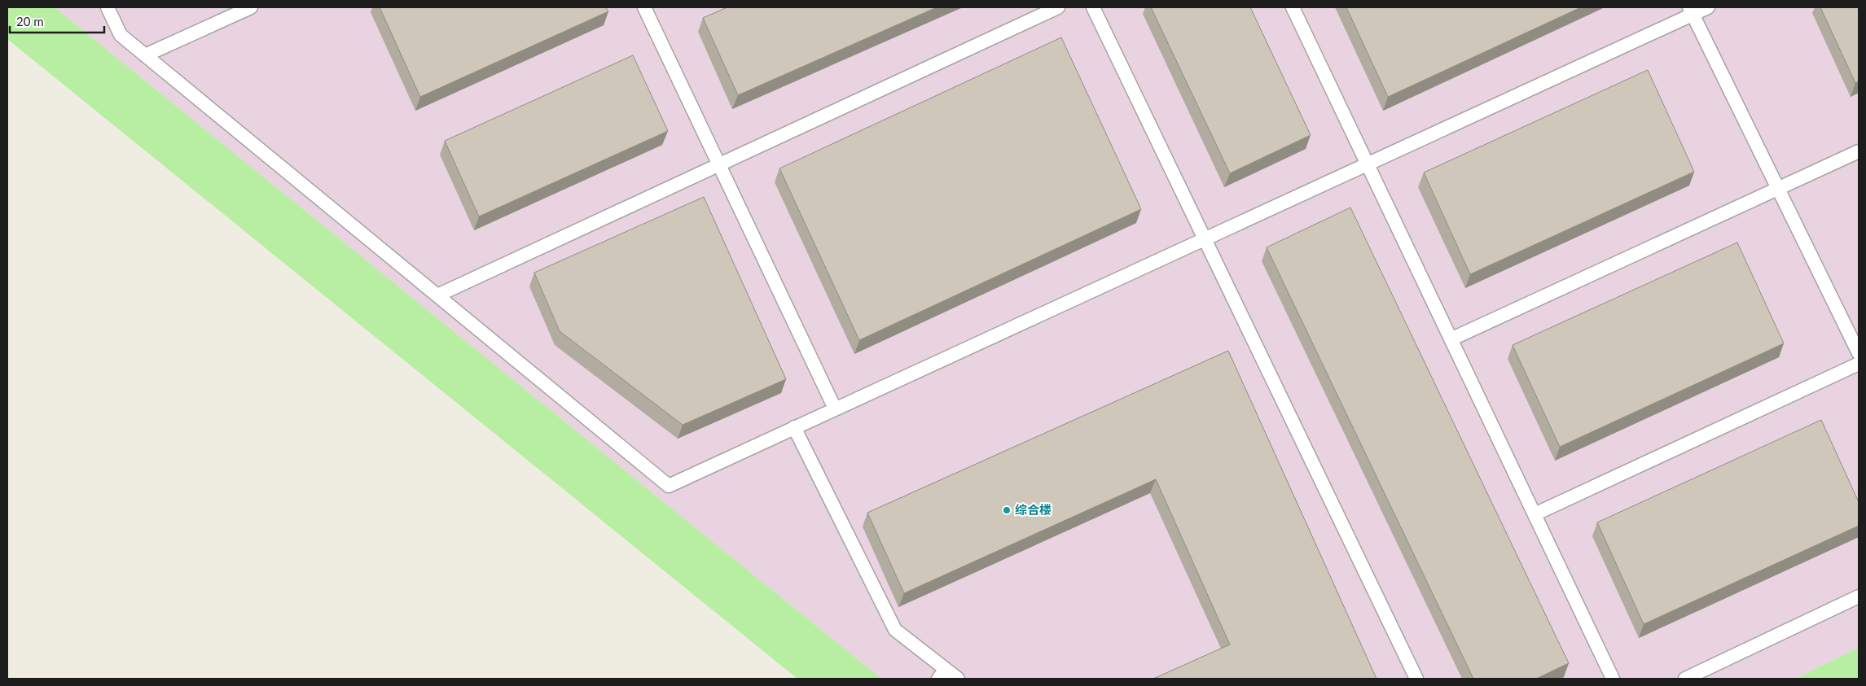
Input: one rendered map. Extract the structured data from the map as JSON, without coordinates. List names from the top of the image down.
{
  "places": ["综合楼"],
  "scale_bar": "20 m"
}
